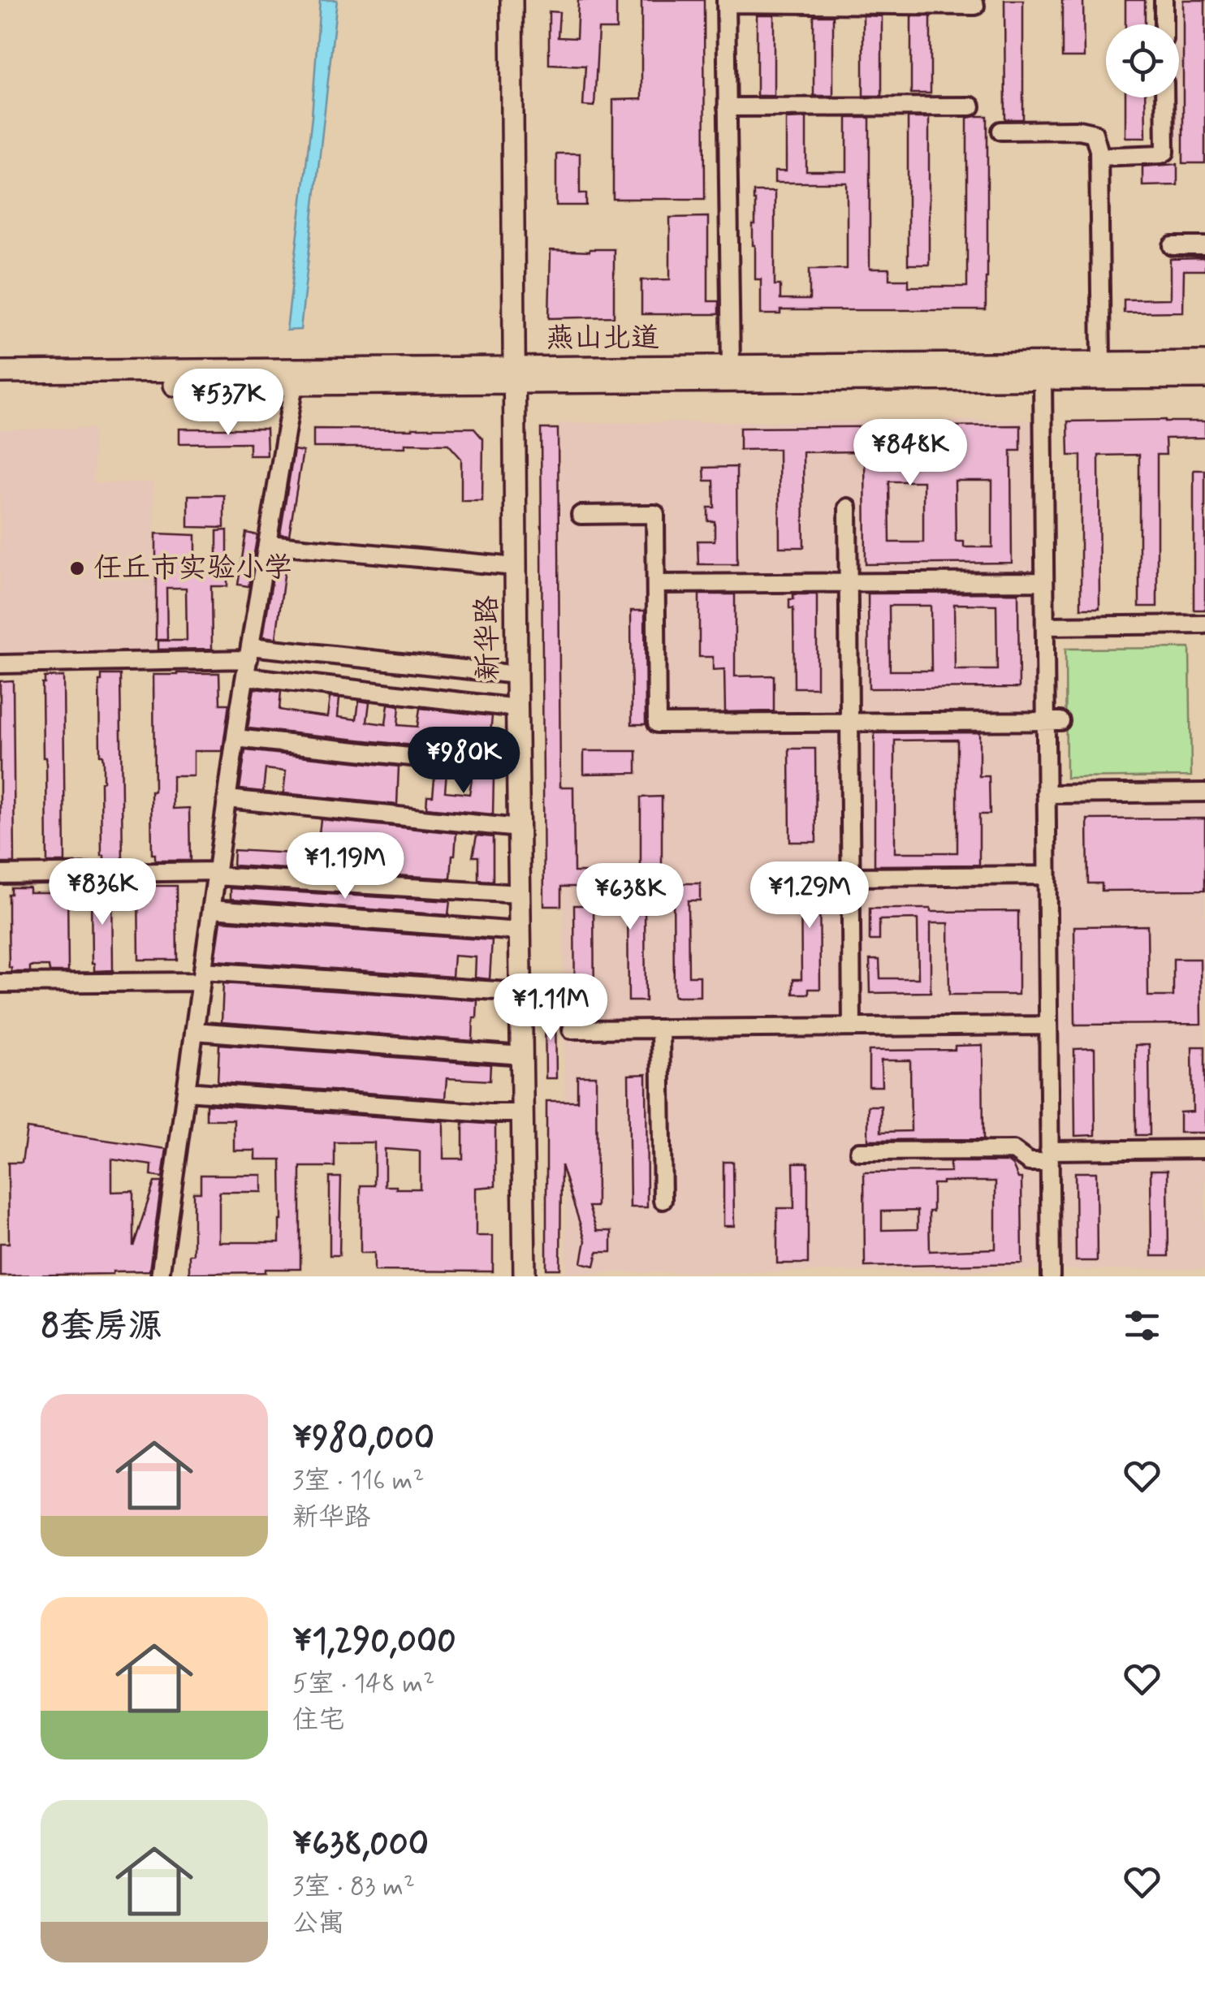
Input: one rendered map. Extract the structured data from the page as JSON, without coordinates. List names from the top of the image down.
{
  "streets": {
    "main road": ["燕山北道", "新华路"]
  },
  "crossings": [
    ["燕山北道", "新华路"]
  ],
  "places": ["任丘市实验小学"],
  "page": {
    "price": [
      "¥537K",
      "¥848K",
      "¥980K",
      "¥1.19M",
      "¥836K",
      "¥1.29M",
      "¥638K",
      "¥1.11M"
    ],
    "heading": "8套房源",
    "list": [
      {
        "name": "¥980,000",
        "note": "3室 · 116 m² · 新华路"
      },
      {
        "name": "¥1,290,000",
        "note": "5室 · 148 m² · 住宅"
      },
      {
        "name": "¥638,000",
        "note": "3室 · 83 m² · 公寓"
      }
    ]
  }
}
